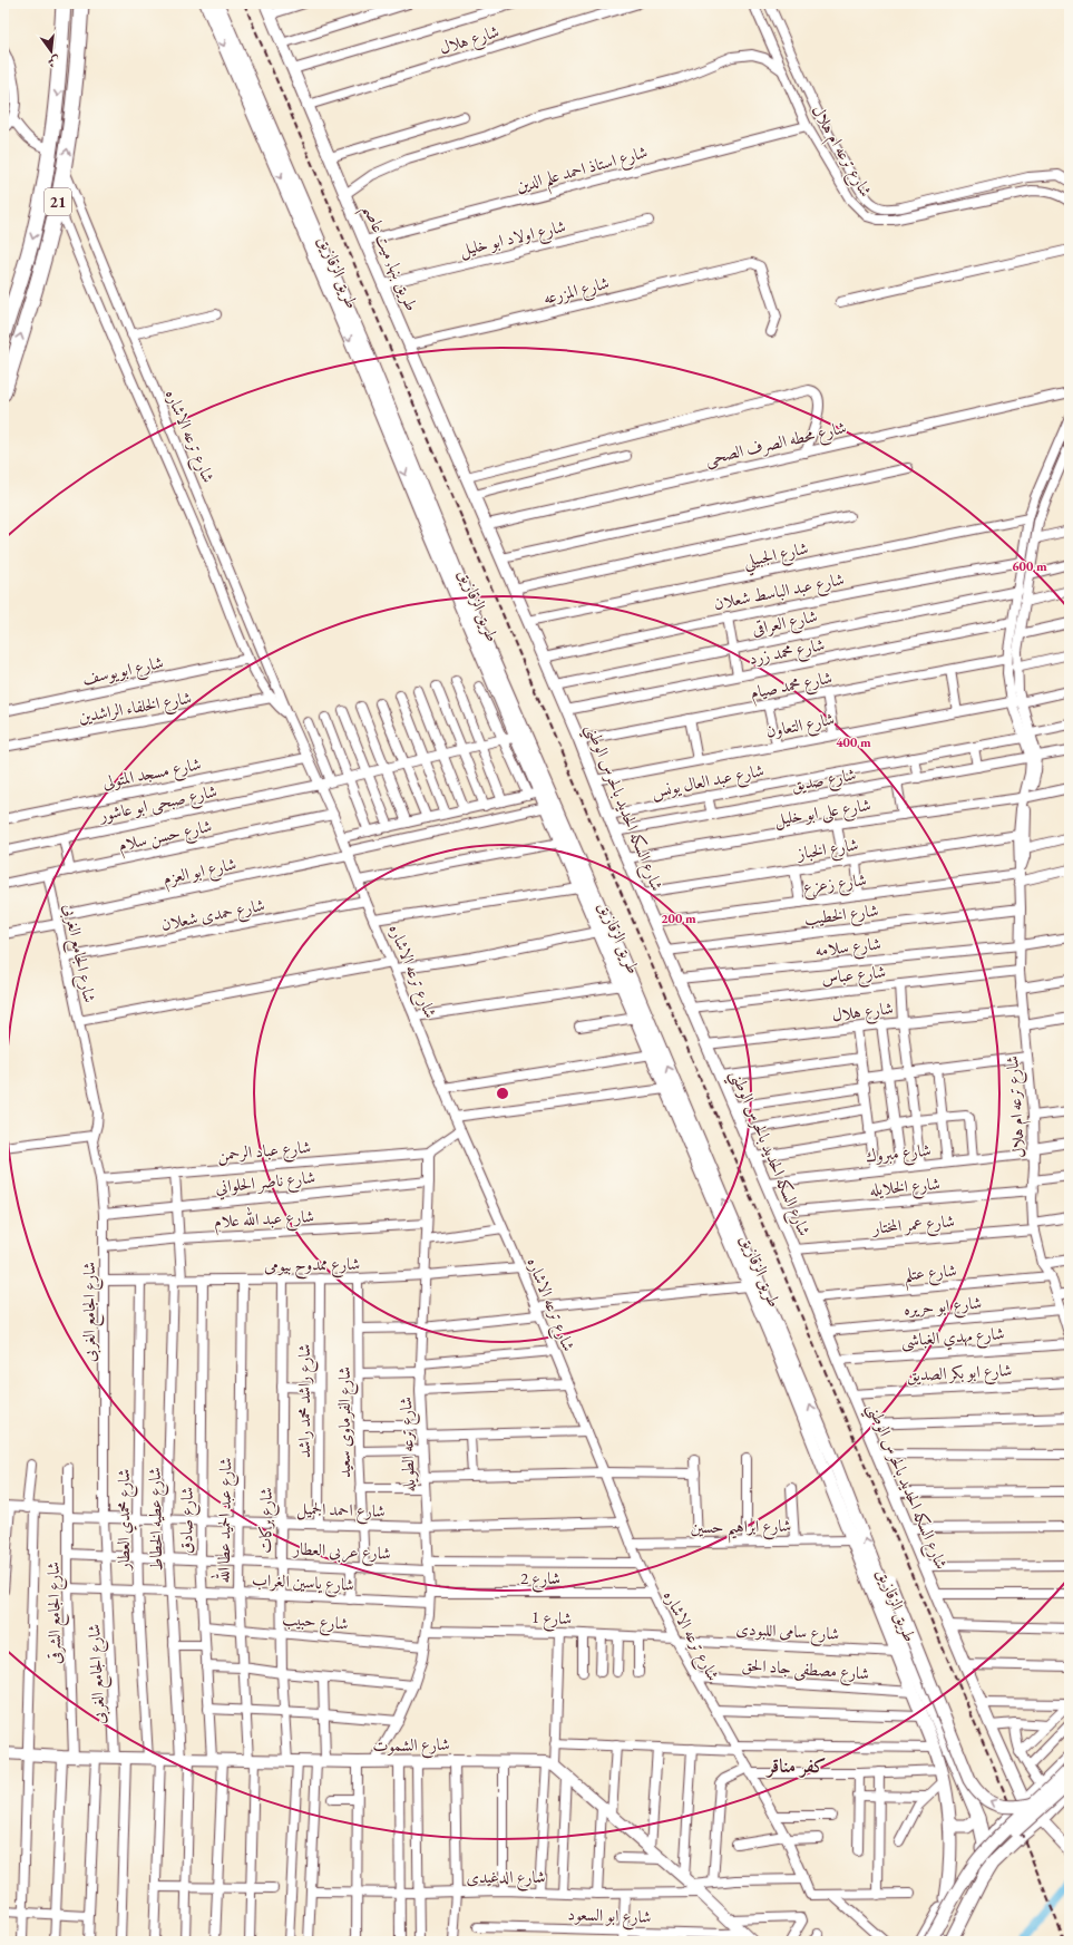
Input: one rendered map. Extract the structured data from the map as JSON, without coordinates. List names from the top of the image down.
{
  "streets": {
    "highway": ["21"],
    "main road": ["طريق الزقازيق"],
    "street": [
      "شارع هلال",
      "شارع ترعه ام هلال",
      "شارع استاذ احمد علم الدين",
      "شارع اولاد ابو خليل",
      "طريق بنها, ميت عاصم",
      "شارع المزرعه",
      "شارع ترعه الاشاره",
      "شارع محطه الصرف الصحى",
      "شارع الجبيلي",
      "شارع عبد الباسط شعلان",
      "شارع العراقى",
      "شارع محمد زرد",
      "شارع ابويوسف",
      "شارع محمد صيام",
      "شارع الخلفاء الراشدين",
      "شارع التعاون",
      "شارع مسجد المتولى",
      "شارع صديق",
      "شارع عبد العال يونس",
      "شارع صبحى ابو عاشور",
      "شارع السكه الحديد بالحرس الوطني",
      "شارع على ابو خليل",
      "شارع حسن سلام",
      "شارع الخباز",
      "شارع ابو العزم",
      "شارع زعزع",
      "شارع حمدى شعلان",
      "شارع الخطيب",
      "شارع سلامه",
      "شارع الجامع الغربى",
      "شارع عباس",
      "شارع عباد الرحمن",
      "شارع مبروك",
      "شارع ناصر الحلواني",
      "شارع الخلايله",
      "شارع عبد الله علام",
      "شارع عمر المختار",
      "شارع ممدوح بيومى",
      "شارع عتلم",
      "شارع ابو حريره",
      "شارع مهدي الغباشى",
      "شارع ابو بكر الصديق",
      "شارع راشد محمد راشد",
      "شارع الفرماوى سعيد",
      "شارع ترعه الطويله",
      "شارع احمد الجميل",
      "شارع محمدي العطار",
      "شارع عطيه الخطاط",
      "شارع صادق",
      "شارع عبد الحميد عطا الله",
      "شارع بركات",
      "شارع ابراهيم حسين",
      "شارع عربى العطار",
      "شارع 2",
      "شارع ياسين الغراب",
      "شارع الجامع الشرقى",
      "شارع 1",
      "شارع حبيب",
      "شارع سامى اللبودى",
      "شارع مصطفى جاد الحق",
      "شارع الشموت",
      "شارع الدغيدى",
      "شارع ابو السعود"
    ]
  },
  "crossings": [
    ["شارع هلال", "شارع ترعه ام هلال"],
    ["شارع هلال", "طريق بنها, ميت عاصم"],
    ["شارع هلال", "شارع السكه الحديد بالحرس الوطني"],
    ["شارع ترعه ام هلال", "شارع استاذ احمد علم الدين"],
    ["شارع ترعه ام هلال", "شارع صديق"],
    ["شارع ترعه ام هلال", "شارع على ابو خليل"],
    ["شارع ترعه ام هلال", "شارع الخباز"],
    ["شارع ترعه ام هلال", "شارع زعزع"],
    ["شارع ترعه ام هلال", "شارع الخطيب"],
    ["شارع ترعه ام هلال", "شارع سلامه"],
    ["شارع ترعه ام هلال", "شارع عباس"],
    ["شارع ترعه ام هلال", "شارع مبروك"],
    ["شارع ترعه ام هلال", "شارع الخلايله"],
    ["شارع ترعه ام هلال", "شارع عمر المختار"],
    ["شارع ترعه ام هلال", "شارع عتلم"],
    ["شارع ترعه ام هلال", "شارع ابو حريره"],
    ["شارع استاذ احمد علم الدين", "طريق بنها, ميت عاصم"],
    ["21", "شارع ترعه الاشاره"],
    ["شارع اولاد ابو خليل", "طريق بنها, ميت عاصم"],
    ["طريق بنها, ميت عاصم", "شارع المزرعه"],
    ["طريق بنها, ميت عاصم", "شارع محطه الصرف الصحى"],
    ["طريق بنها, ميت عاصم", "شارع السكه الحديد بالحرس الوطني"],
    ["طريق الزقازيق", "شارع صبحى ابو عاشور"],
    ["طريق الزقازيق", "شارع ابو العزم"],
    ["طريق الزقازيق", "شارع ابراهيم حسين"],
    ["طريق الزقازيق", "شارع سامى اللبودى"],
    ["طريق الزقازيق", "شارع مصطفى جاد الحق"],
    ["شارع ترعه الاشاره", "شارع ابويوسف"],
    ["شارع ترعه الاشاره", "شارع الخلفاء الراشدين"],
    ["شارع ترعه الاشاره", "شارع مسجد المتولى"],
    ["شارع ترعه الاشاره", "شارع صبحى ابو عاشور"],
    ["شارع ترعه الاشاره", "شارع حسن سلام"],
    ["شارع ترعه الاشاره", "شارع ابو العزم"],
    ["شارع ترعه الاشاره", "شارع حمدى شعلان"],
    ["شارع ترعه الاشاره", "شارع ممدوح بيومى"],
    ["شارع ترعه الاشاره", "شارع احمد الجميل"],
    ["شارع ترعه الاشاره", "شارع ابراهيم حسين"],
    ["شارع ترعه الاشاره", "شارع عربى العطار"],
    ["شارع ترعه الاشاره", "شارع 2"],
    ["شارع ترعه الاشاره", "شارع 1"],
    ["شارع ترعه الاشاره", "شارع سامى اللبودى"],
    ["شارع ترعه الاشاره", "شارع مصطفى جاد الحق"],
    ["شارع ترعه الاشاره", "شارع الدغيدى"],
    ["شارع محطه الصرف الصحى", "شارع السكه الحديد بالحرس الوطني"],
    ["شارع الجبيلي", "شارع السكه الحديد بالحرس الوطني"],
    ["شارع عبد الباسط شعلان", "شارع السكه الحديد بالحرس الوطني"],
    ["شارع العراقى", "شارع السكه الحديد بالحرس الوطني"],
    ["شارع محمد زرد", "شارع السكه الحديد بالحرس الوطني"],
    ["شارع محمد صيام", "شارع السكه الحديد بالحرس الوطني"],
    ["شارع التعاون", "شارع السكه الحديد بالحرس الوطني"],
    ["شارع صديق", "شارع السكه الحديد بالحرس الوطني"],
    ["شارع عبد العال يونس", "شارع السكه الحديد بالحرس الوطني"],
    ["شارع السكه الحديد بالحرس الوطني", "شارع على ابو خليل"],
    ["شارع السكه الحديد بالحرس الوطني", "شارع الخباز"],
    ["شارع السكه الحديد بالحرس الوطني", "شارع زعزع"],
    ["شارع السكه الحديد بالحرس الوطني", "شارع الخطيب"],
    ["شارع السكه الحديد بالحرس الوطني", "شارع سلامه"],
    ["شارع السكه الحديد بالحرس الوطني", "شارع عباس"],
    ["شارع السكه الحديد بالحرس الوطني", "شارع مبروك"],
    ["شارع السكه الحديد بالحرس الوطني", "شارع الخلايله"],
    ["شارع السكه الحديد بالحرس الوطني", "شارع عمر المختار"],
    ["شارع السكه الحديد بالحرس الوطني", "شارع عتلم"],
    ["شارع السكه الحديد بالحرس الوطني", "شارع ابو حريره"],
    ["شارع السكه الحديد بالحرس الوطني", "شارع مهدي الغباشى"],
    ["شارع السكه الحديد بالحرس الوطني", "شارع ابو بكر الصديق"],
    ["شارع حسن سلام", "شارع الجامع الغربى"],
    ["شارع ابو العزم", "شارع الجامع الغربى"],
    ["شارع حمدى شعلان", "شارع الجامع الغربى"],
    ["شارع الجامع الغربى", "شارع عباد الرحمن"],
    ["شارع الجامع الغربى", "شارع ناصر الحلواني"],
    ["شارع الجامع الغربى", "شارع عبد الله علام"],
    ["شارع الجامع الغربى", "شارع ممدوح بيومى"],
    ["شارع الجامع الغربى", "شارع احمد الجميل"],
    ["شارع الجامع الغربى", "شارع عربى العطار"],
    ["شارع الجامع الغربى", "شارع ياسين الغراب"],
    ["شارع الجامع الغربى", "شارع الشموت"],
    ["شارع عباد الرحمن", "شارع ترعه الطويله"],
    ["شارع عباد الرحمن", "شارع عطيه الخطاط"],
    ["شارع ناصر الحلواني", "شارع ترعه الطويله"],
    ["شارع ناصر الحلواني", "شارع عطيه الخطاط"],
    ["شارع عبد الله علام", "شارع ترعه الطويله"],
    ["شارع عبد الله علام", "شارع عطيه الخطاط"],
    ["شارع ممدوح بيومى", "شارع راشد محمد راشد"],
    ["شارع ممدوح بيومى", "شارع الفرماوى سعيد"],
    ["شارع ممدوح بيومى", "شارع ترعه الطويله"],
    ["شارع ممدوح بيومى", "شارع محمدي العطار"],
    ["شارع ممدوح بيومى", "شارع عطيه الخطاط"],
    ["شارع ممدوح بيومى", "شارع صادق"],
    ["شارع ممدوح بيومى", "شارع عبد الحميد عطا الله"],
    ["شارع ممدوح بيومى", "شارع بركات"],
    ["شارع راشد محمد راشد", "شارع احمد الجميل"],
    ["شارع الفرماوى سعيد", "شارع احمد الجميل"],
    ["شارع الفرماوى سعيد", "شارع عربى العطار"],
    ["شارع ترعه الطويله", "شارع احمد الجميل"],
    ["شارع ترعه الطويله", "شارع عربى العطار"],
    ["شارع ترعه الطويله", "شارع 2"],
    ["شارع ترعه الطويله", "شارع ياسين الغراب"],
    ["شارع ترعه الطويله", "شارع 1"],
    ["شارع ترعه الطويله", "شارع حبيب"],
    ["شارع ترعه الطويله", "شارع الشموت"],
    ["شارع احمد الجميل", "شارع محمدي العطار"],
    ["شارع احمد الجميل", "شارع عطيه الخطاط"],
    ["شارع احمد الجميل", "شارع صادق"],
    ["شارع احمد الجميل", "شارع عبد الحميد عطا الله"],
    ["شارع احمد الجميل", "شارع بركات"],
    ["شارع احمد الجميل", "شارع الجامع الشرقى"],
    ["شارع محمدي العطار", "شارع عربى العطار"],
    ["شارع محمدي العطار", "شارع ياسين الغراب"],
    ["شارع محمدي العطار", "شارع الشموت"],
    ["شارع عطيه الخطاط", "شارع عربى العطار"],
    ["شارع عطيه الخطاط", "شارع ياسين الغراب"],
    ["شارع عطيه الخطاط", "شارع الشموت"],
    ["شارع صادق", "شارع عربى العطار"],
    ["شارع صادق", "شارع ياسين الغراب"],
    ["شارع صادق", "شارع حبيب"],
    ["شارع صادق", "شارع الشموت"],
    ["شارع عبد الحميد عطا الله", "شارع عربى العطار"],
    ["شارع عبد الحميد عطا الله", "شارع ياسين الغراب"],
    ["شارع عبد الحميد عطا الله", "شارع حبيب"],
    ["شارع عبد الحميد عطا الله", "شارع الشموت"],
    ["شارع بركات", "شارع عربى العطار"],
    ["شارع بركات", "شارع ياسين الغراب"],
    ["شارع بركات", "شارع حبيب"],
    ["شارع بركات", "شارع الشموت"],
    ["شارع عربى العطار", "شارع الجامع الشرقى"],
    ["شارع ياسين الغراب", "شارع الجامع الشرقى"],
    ["شارع الجامع الشرقى", "شارع الشموت"],
    ["شارع 1", "شارع سامى اللبودى"]
  ],
  "districts": ["كفر مناقر"],
  "north": "bottom",
  "rings": ["600 m", "400 m", "200 m"]
}
